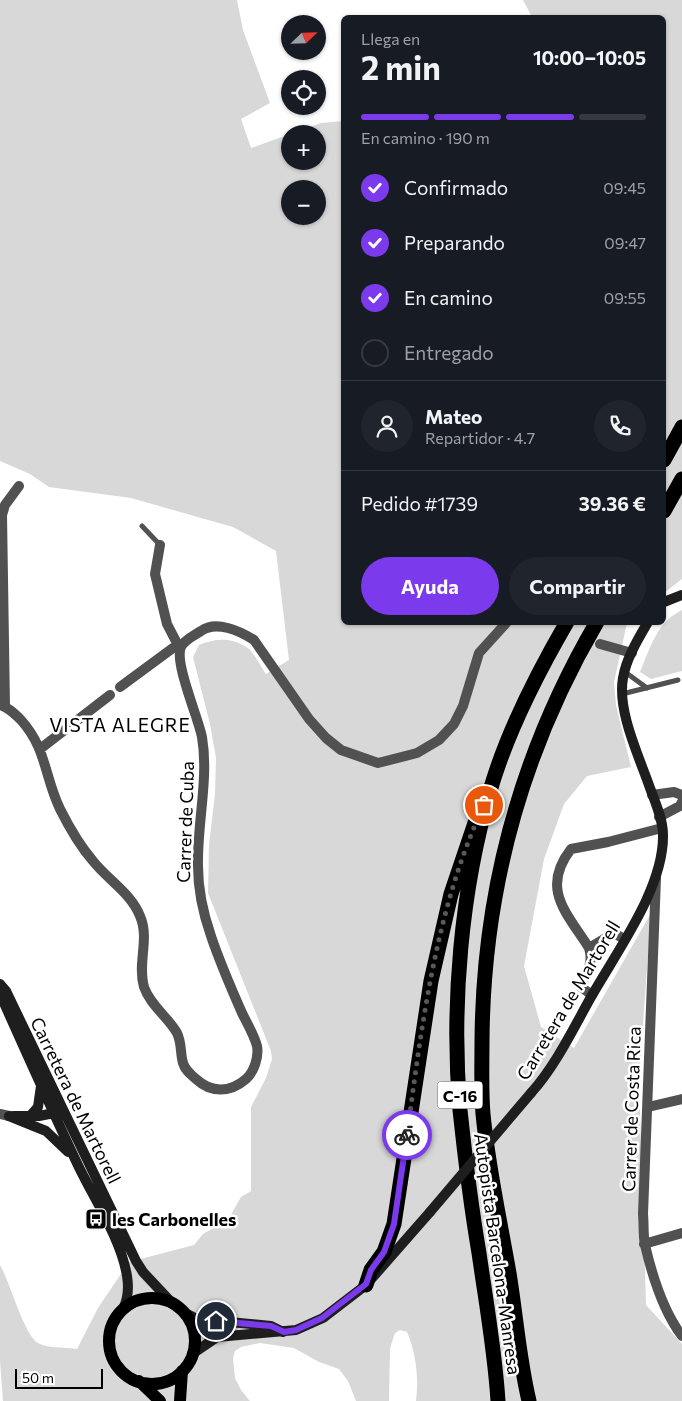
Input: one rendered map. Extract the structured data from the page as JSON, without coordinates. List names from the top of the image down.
{
  "streets": {
    "highway": ["C-16", "Autopista Barcelona-Manresa"],
    "street": ["Carrer de Cuba", "Carretera de Martorell", "Carrer de Costa Rica"]
  },
  "crossings": [
    ["Carretera de Martorell", "Carrer de Costa Rica"]
  ],
  "districts": ["VISTA ALEGRE"],
  "places": {
    "bus stop": ["les Carbonelles"]
  },
  "scale_bar": "50 m",
  "north": "top right",
  "page": {
    "map_buttons": ["+", "−"],
    "heading": ["2 min", "Llega en", "10:00–10:05"],
    "panel": [
      "Mateo",
      "Repartidor · 4.7",
      "Pedido #1739",
      "39.36 €"
    ],
    "bar": "En camino · 190 m",
    "list": [
      ["Confirmado", "09:45"],
      ["Preparando", "09:47"],
      ["En camino", "09:55"],
      "Entregado"
    ],
    "buttons": ["Ayuda", "Compartir"],
    "scale": "50 m"
  }
}
